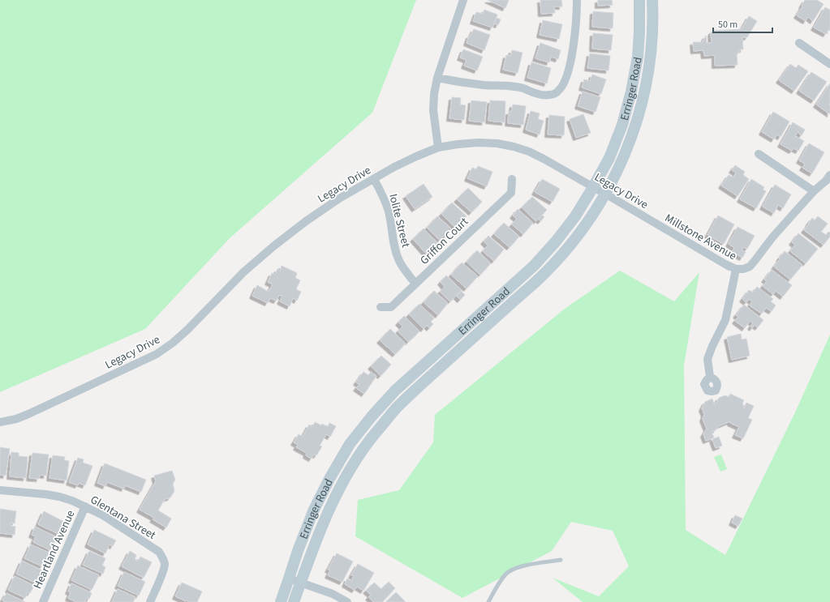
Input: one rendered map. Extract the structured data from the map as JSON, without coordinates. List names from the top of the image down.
{
  "streets": {
    "main road": ["Erringer Road"],
    "street": [
      "Legacy Drive",
      "Iolite Street",
      "Millstone Avenue",
      "Griffon Court",
      "Glentana Street",
      "Heartland Avenue"
    ]
  },
  "crossings": [
    ["Erringer Road", "Legacy Drive"],
    ["Erringer Road", "Millstone Avenue"],
    ["Legacy Drive", "Iolite Street"],
    ["Legacy Drive", "Millstone Avenue"],
    ["Iolite Street", "Griffon Court"],
    ["Glentana Street", "Heartland Avenue"]
  ],
  "scale_bar": "50 m"
}
